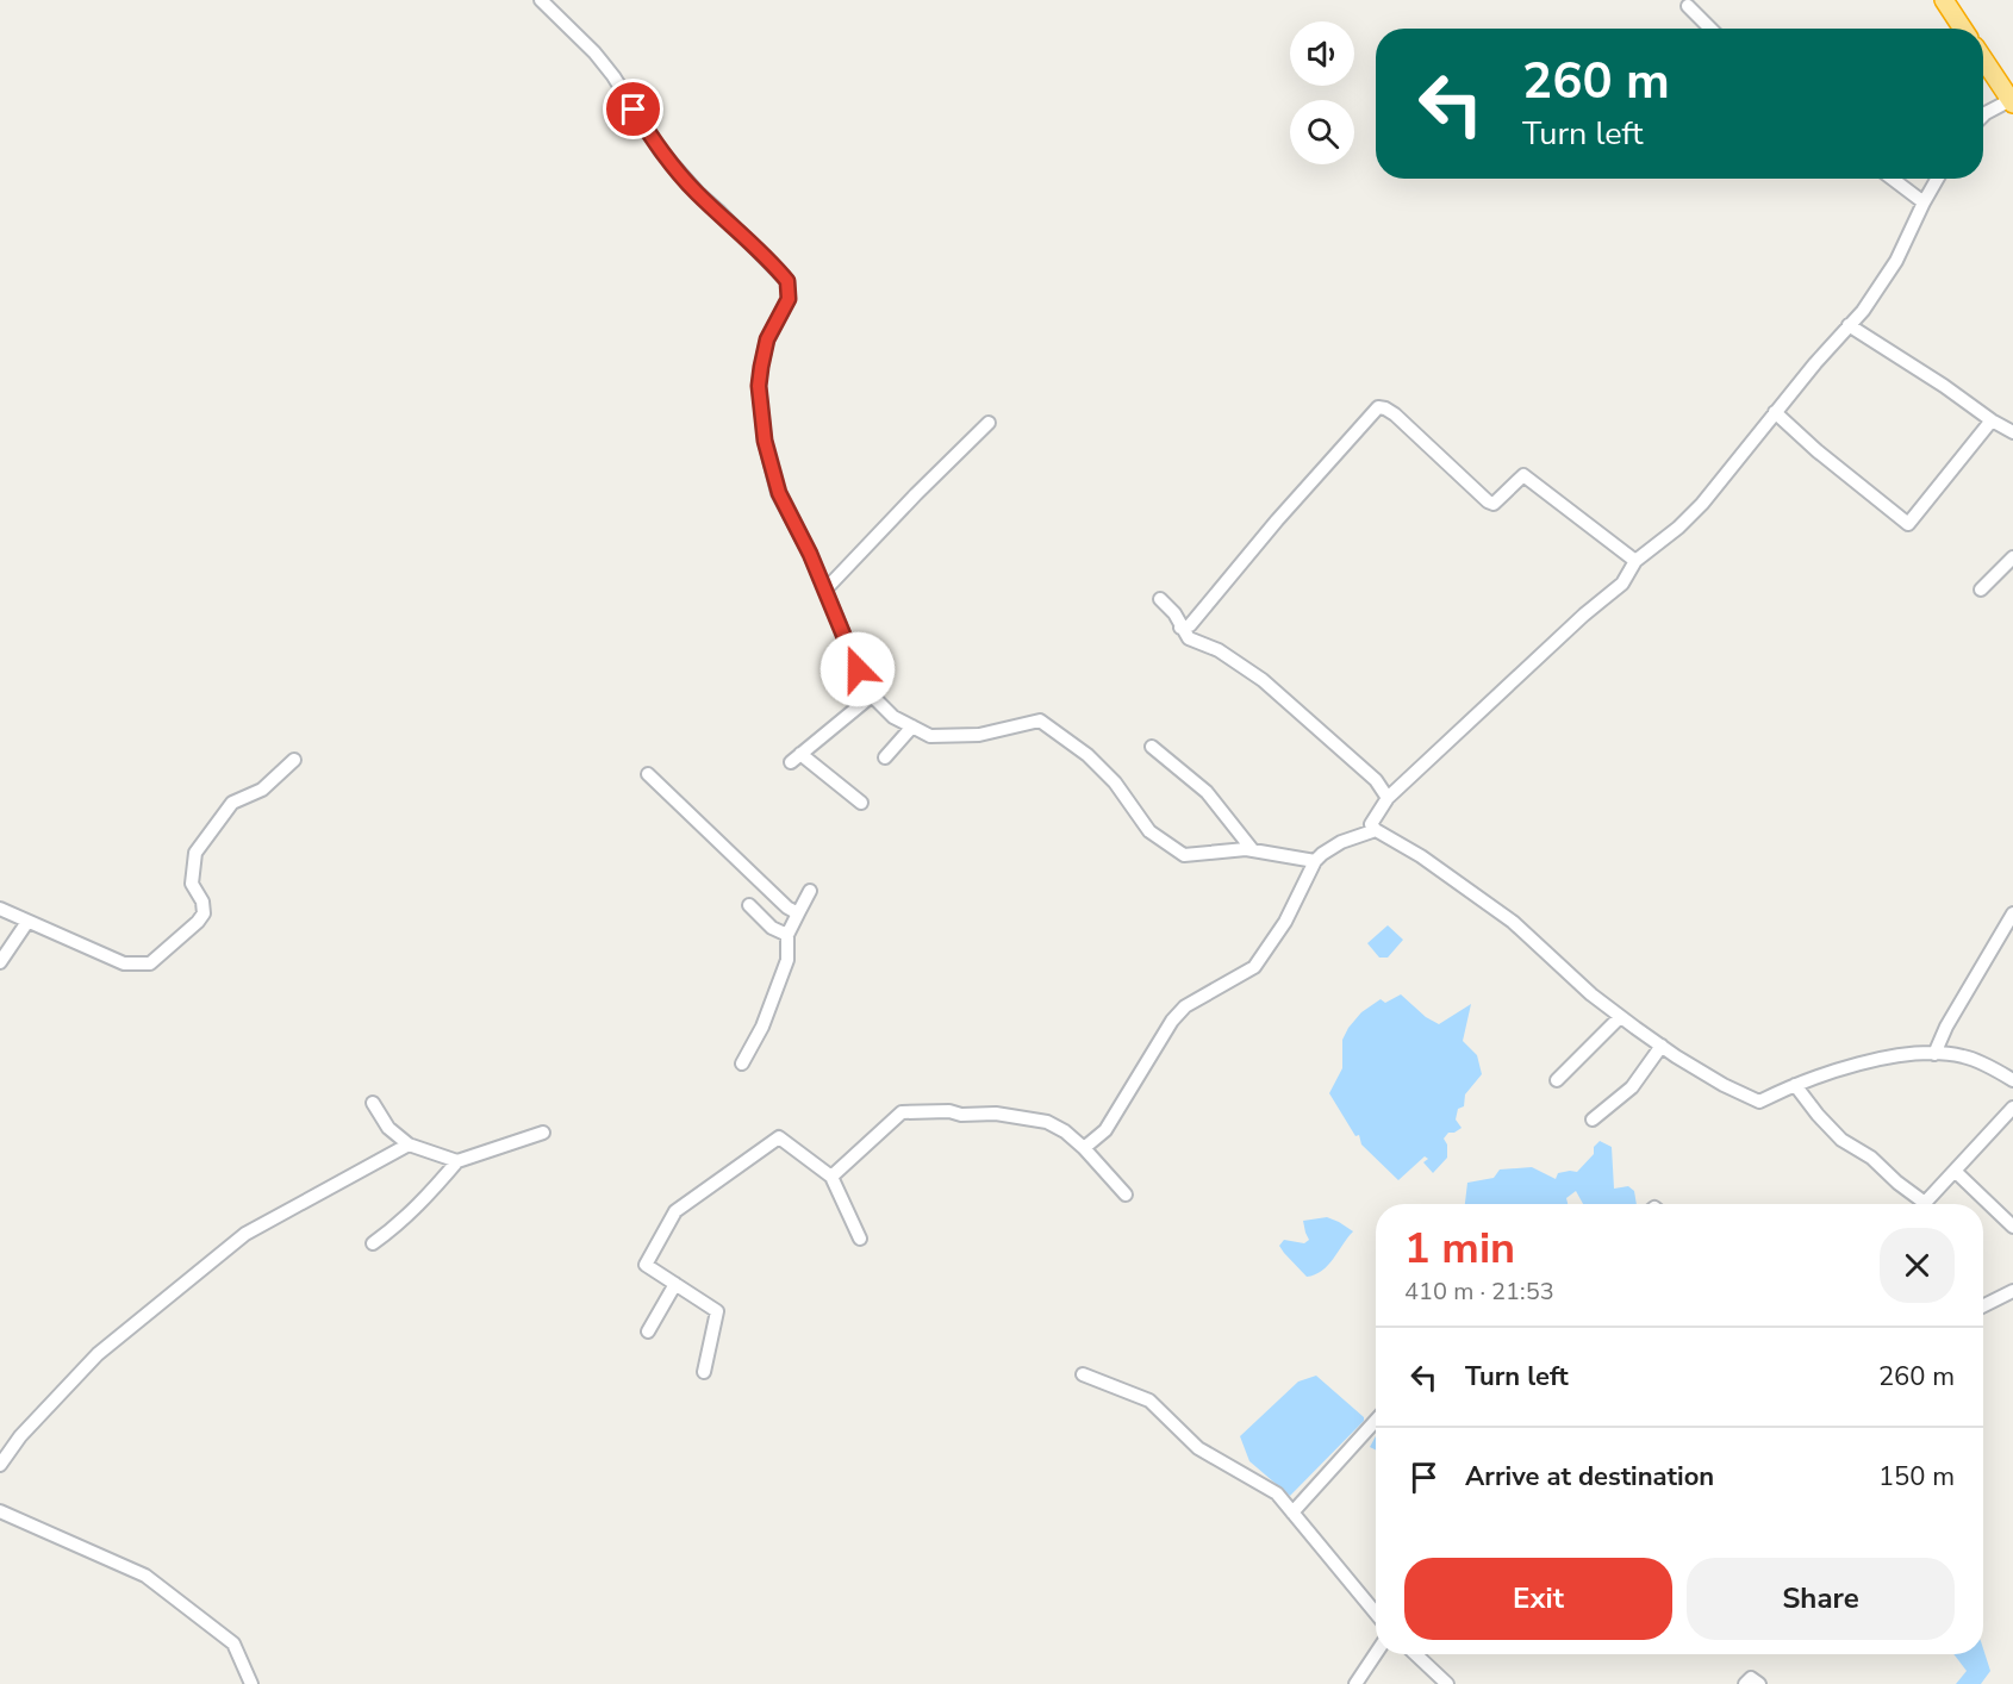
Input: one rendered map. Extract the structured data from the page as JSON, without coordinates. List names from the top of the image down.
{
  "page": {
    "turn": ["260 m", "Turn left"],
    "heading": ["1 min", "410 m · 21:53"],
    "list": [
      {
        "name": "Turn left",
        "value": "260 m"
      },
      {
        "name": "Arrive at destination",
        "value": "150 m"
      }
    ],
    "buttons": ["Exit", "Share"]
  }
}
